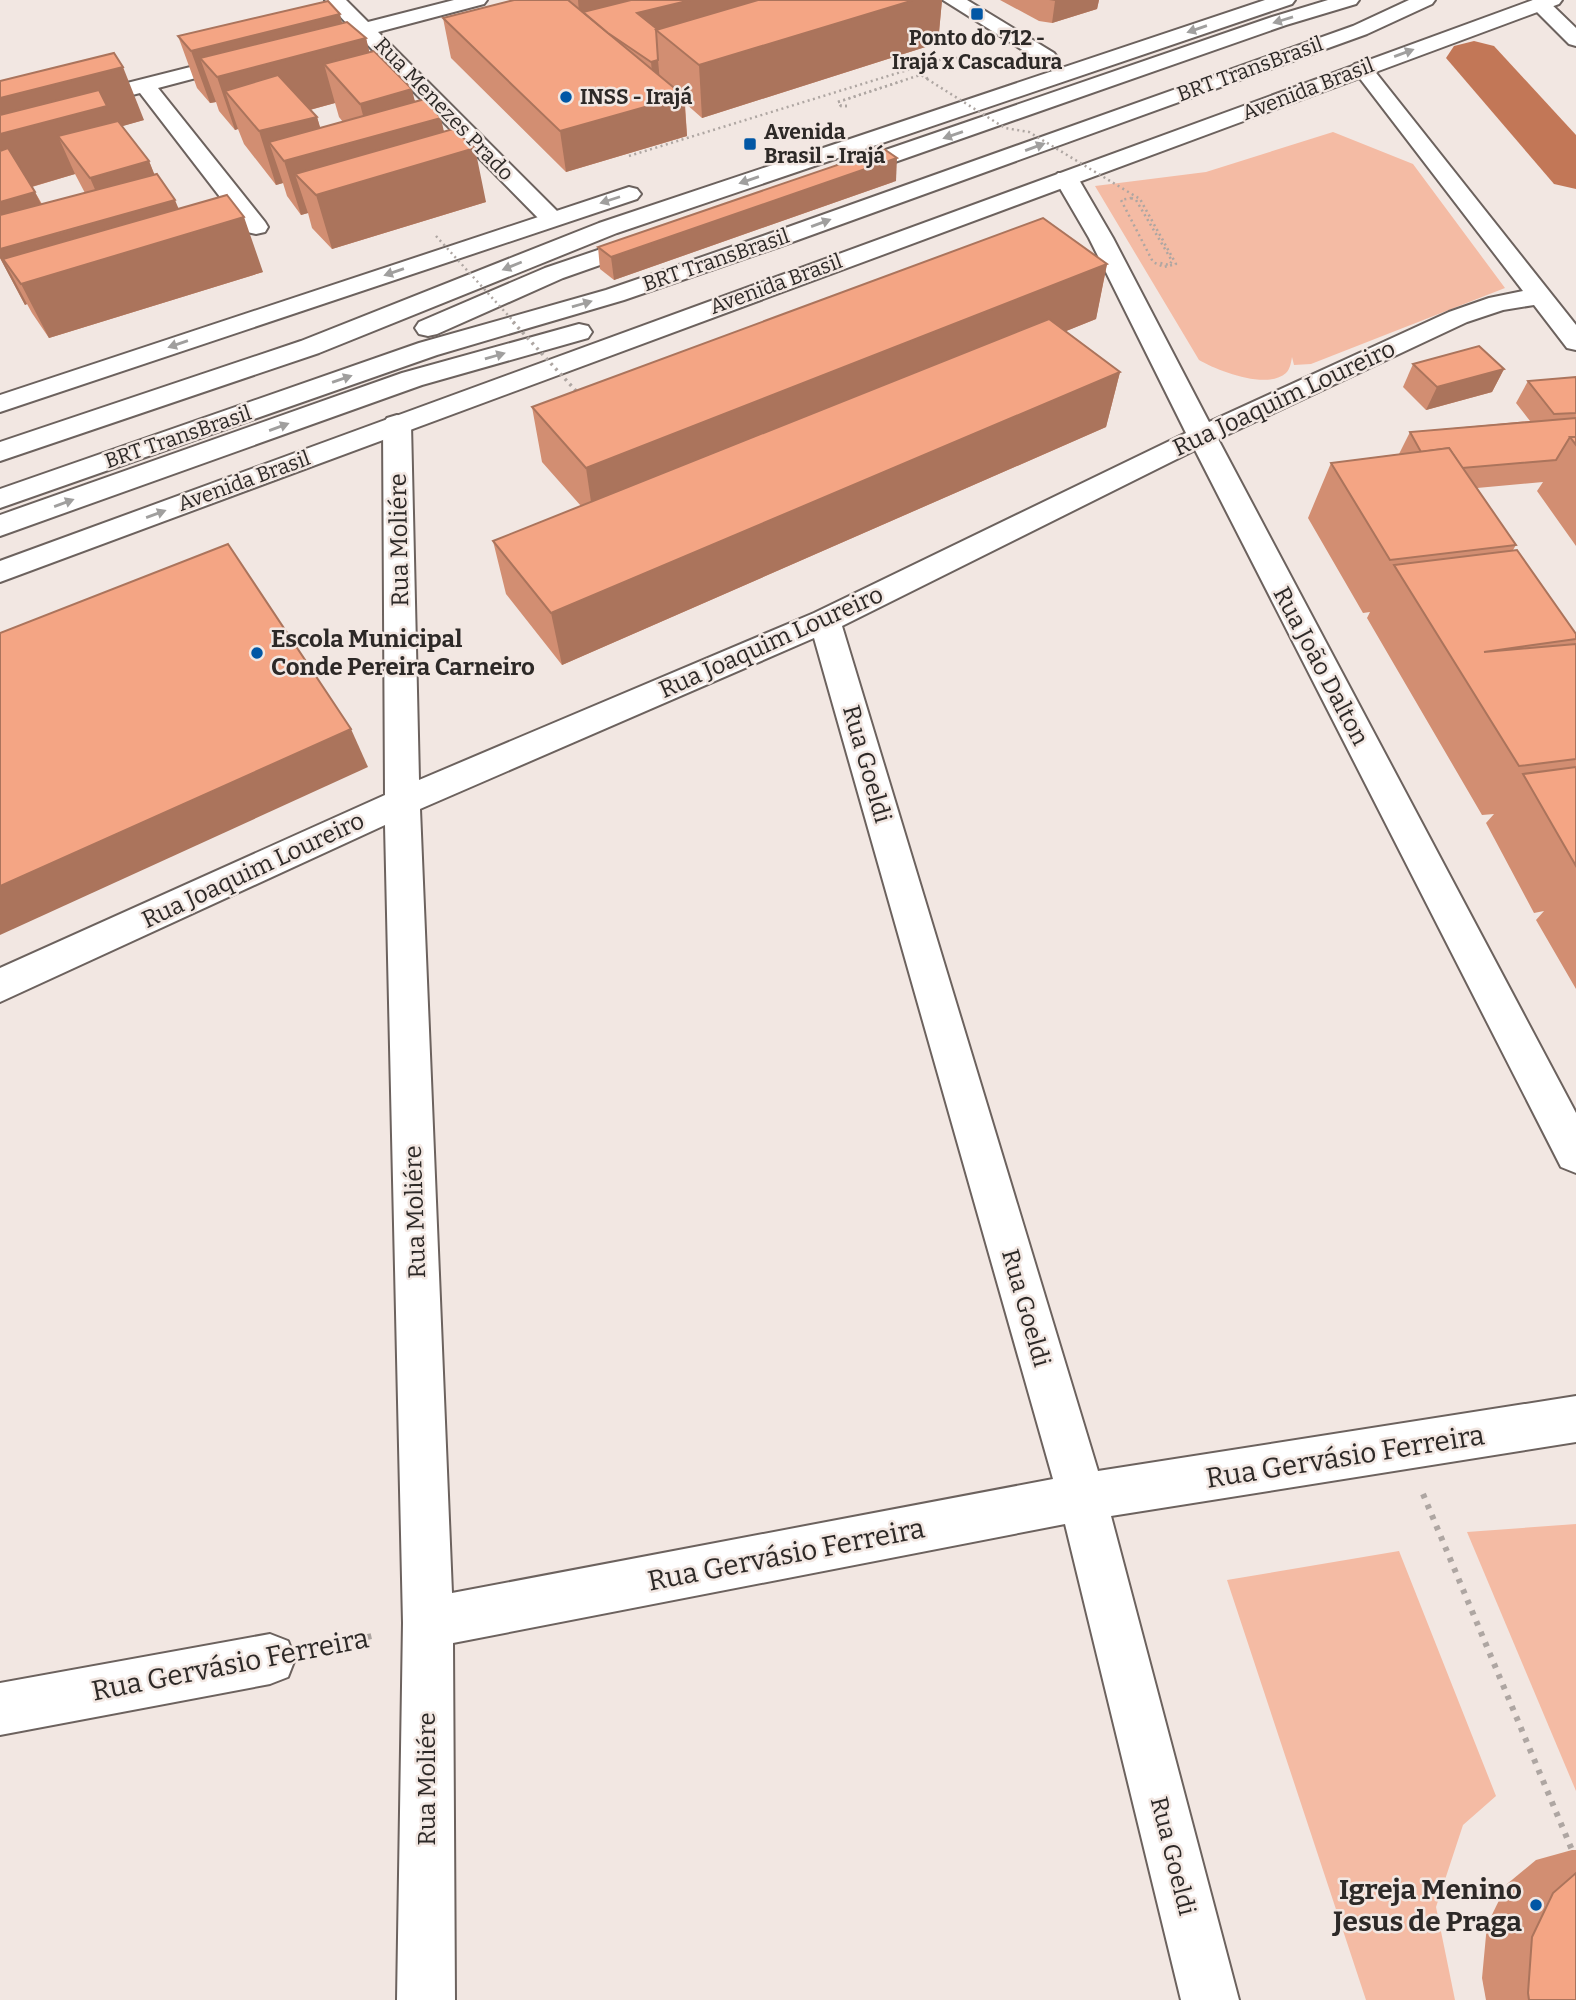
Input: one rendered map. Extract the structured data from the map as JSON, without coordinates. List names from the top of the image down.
{
  "streets": {
    "main road": [
      "BRT TransBrasil",
      "Avenida Brasil",
      "Rua Menezes Prado",
      "Rua Joaquim Loureiro",
      "Rua Moliére",
      "Rua João Dalton",
      "Rua Goeldi",
      "Rua Gervásio Ferreira"
    ]
  },
  "crossings": [
    ["Avenida Brasil", "Rua Moliére"],
    ["Avenida Brasil", "Rua João Dalton"],
    ["Rua Joaquim Loureiro", "Rua Moliére"],
    ["Rua Joaquim Loureiro", "Rua João Dalton"],
    ["Rua Joaquim Loureiro", "Rua Goeldi"],
    ["Rua Moliére", "Rua Gervásio Ferreira"],
    ["Rua Goeldi", "Rua Gervásio Ferreira"]
  ],
  "places": {
    "transit": ["Ponto do 712 - Irajá x Cascadura", "Avenida Brasil - Irajá"],
    "other": ["INSS - Irajá", "Escola Municipal Conde Pereira Carneiro", "Igreja Menino Jesus de Praga"]
  }
}
